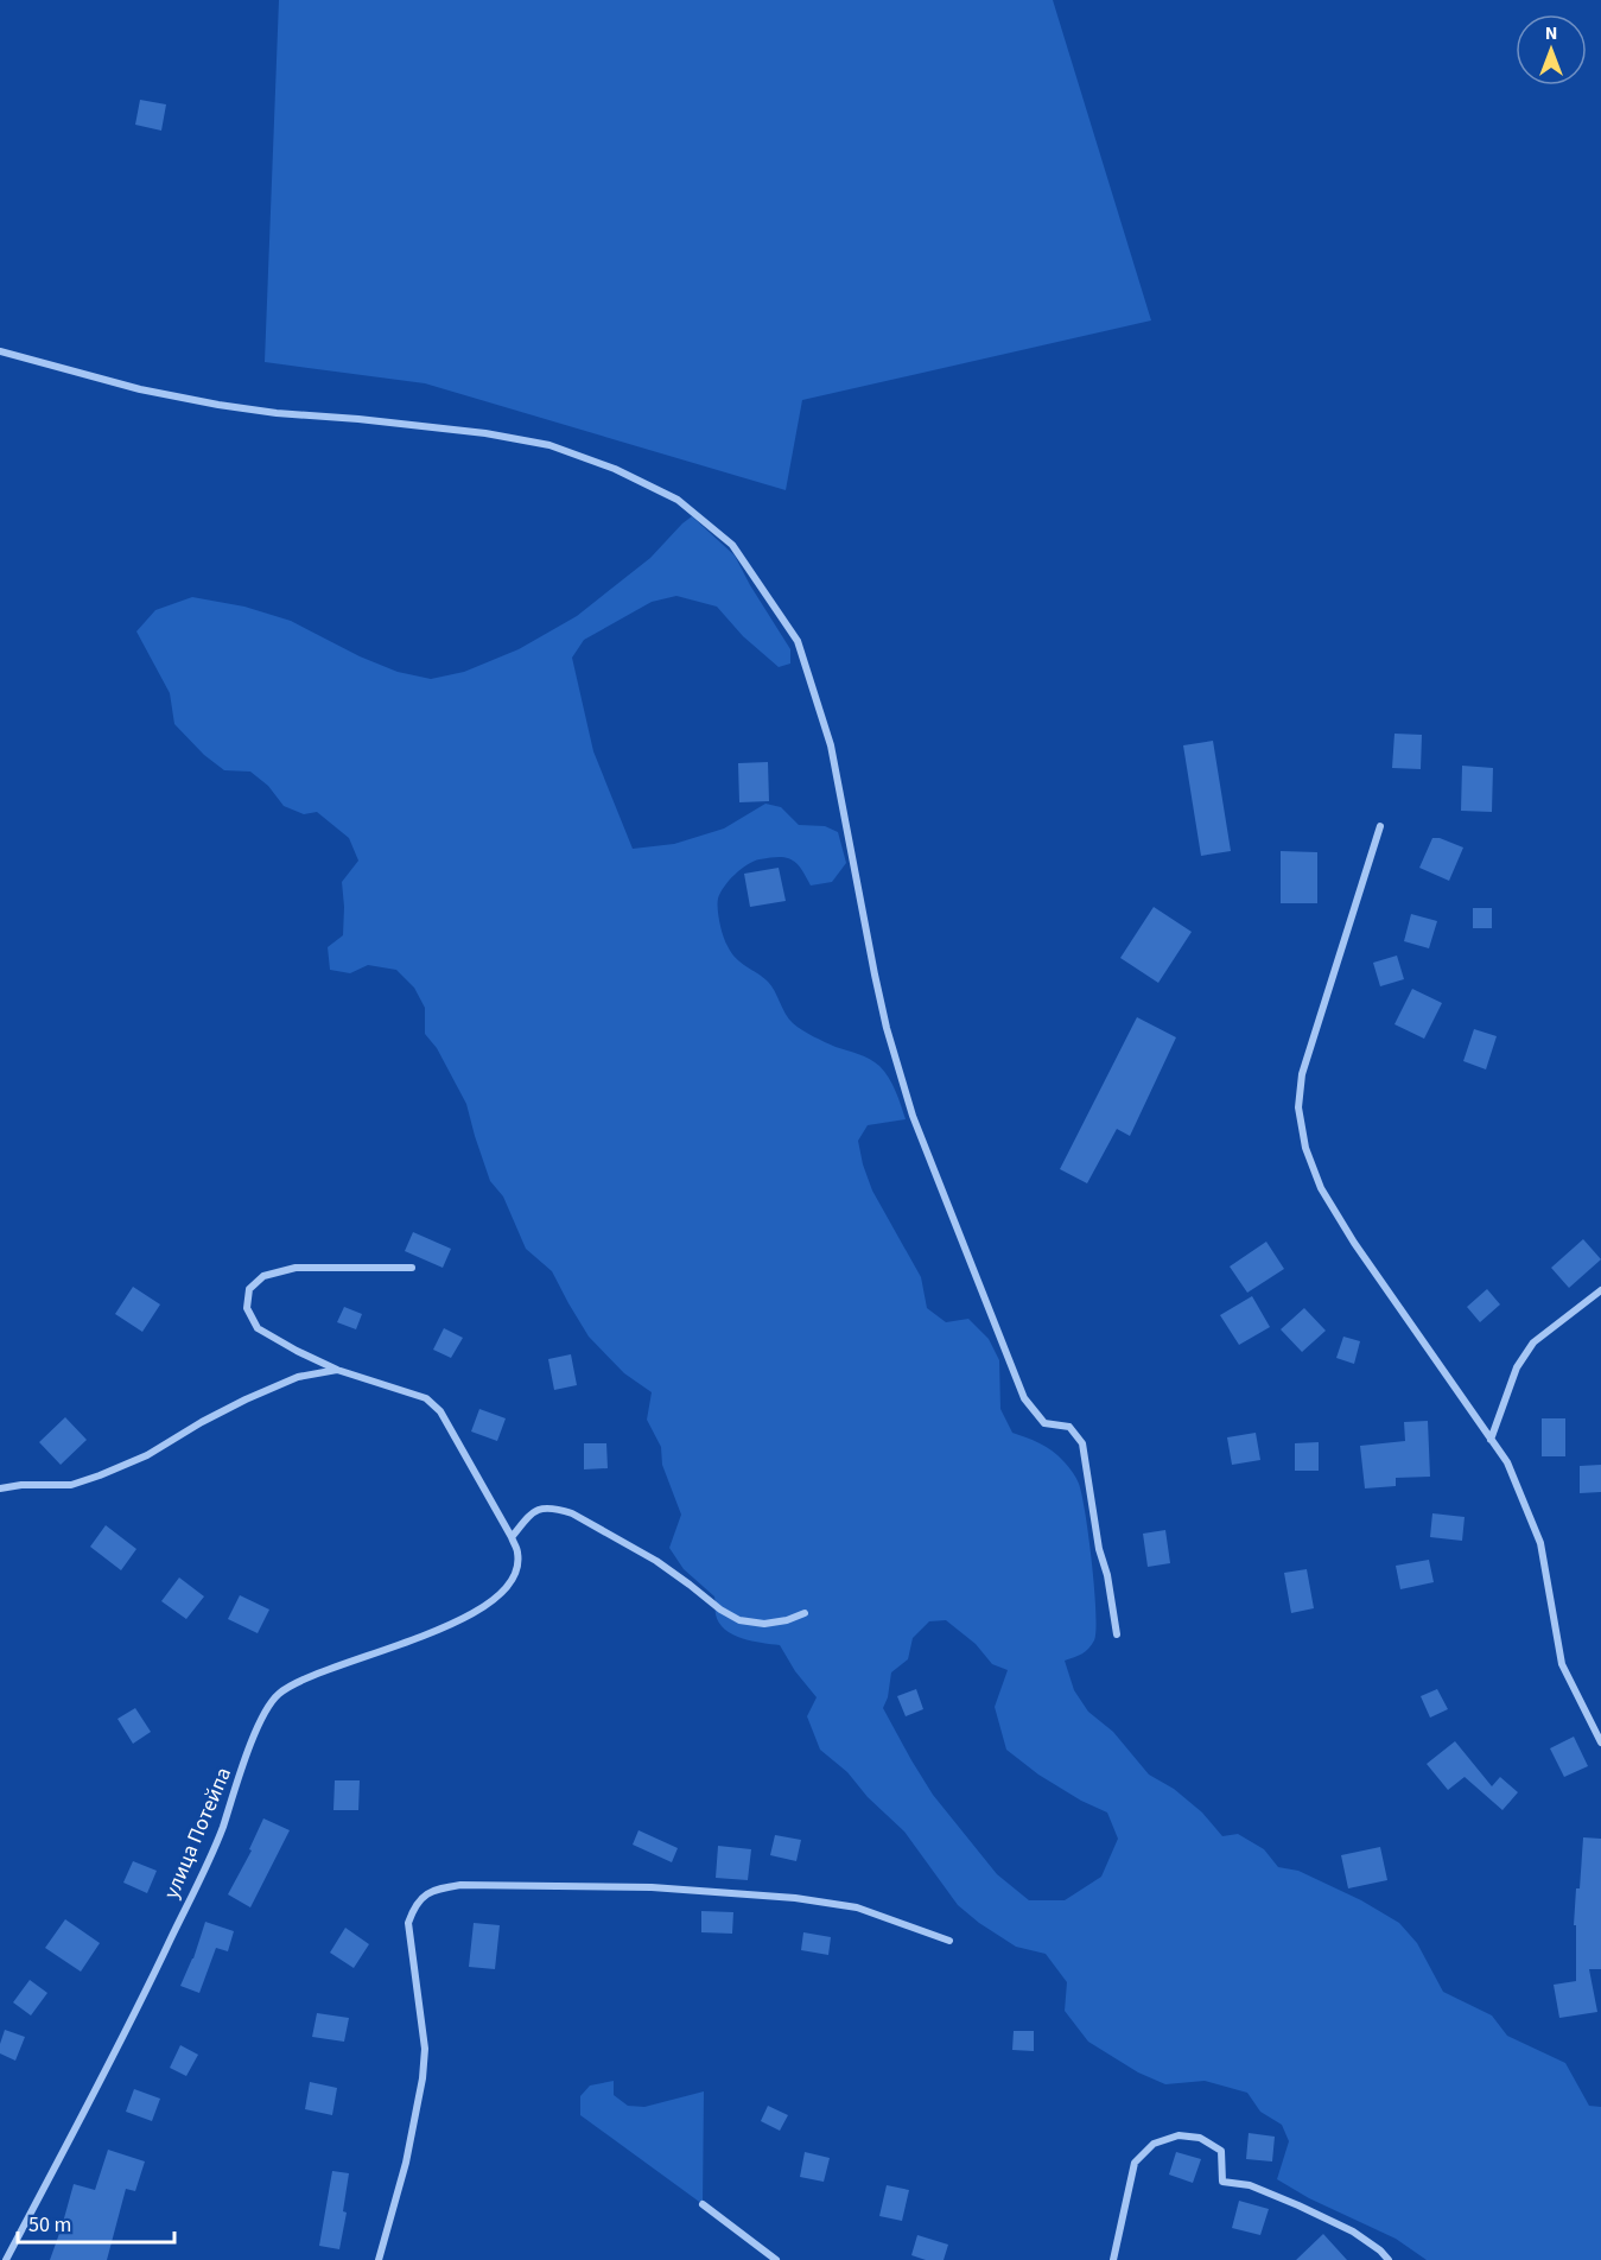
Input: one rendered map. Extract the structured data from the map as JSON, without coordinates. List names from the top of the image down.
{
  "streets": {
    "street": ["улица Потейпа"]
  },
  "scale_bar": "50 m",
  "north": "top"
}
